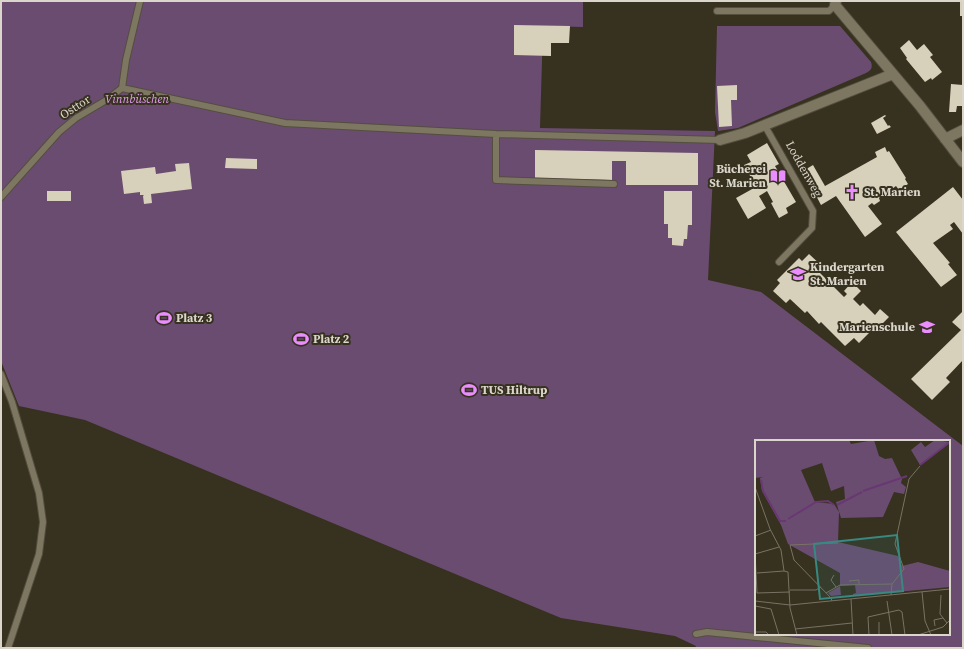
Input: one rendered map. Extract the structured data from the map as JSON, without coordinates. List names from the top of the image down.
{
  "streets": {
    "lane": ["Osttor", "Loddenweg"]
  },
  "parks": ["Vinnbüschen"],
  "places": {
    "library": ["Bücherei St. Marien"],
    "church": ["St. Marien"],
    "school or university": ["Kindergarten St. Marien", "Marienschule"],
    "sports": ["Platz 3", "Platz 2", "TUS Hiltrup"]
  }
}
